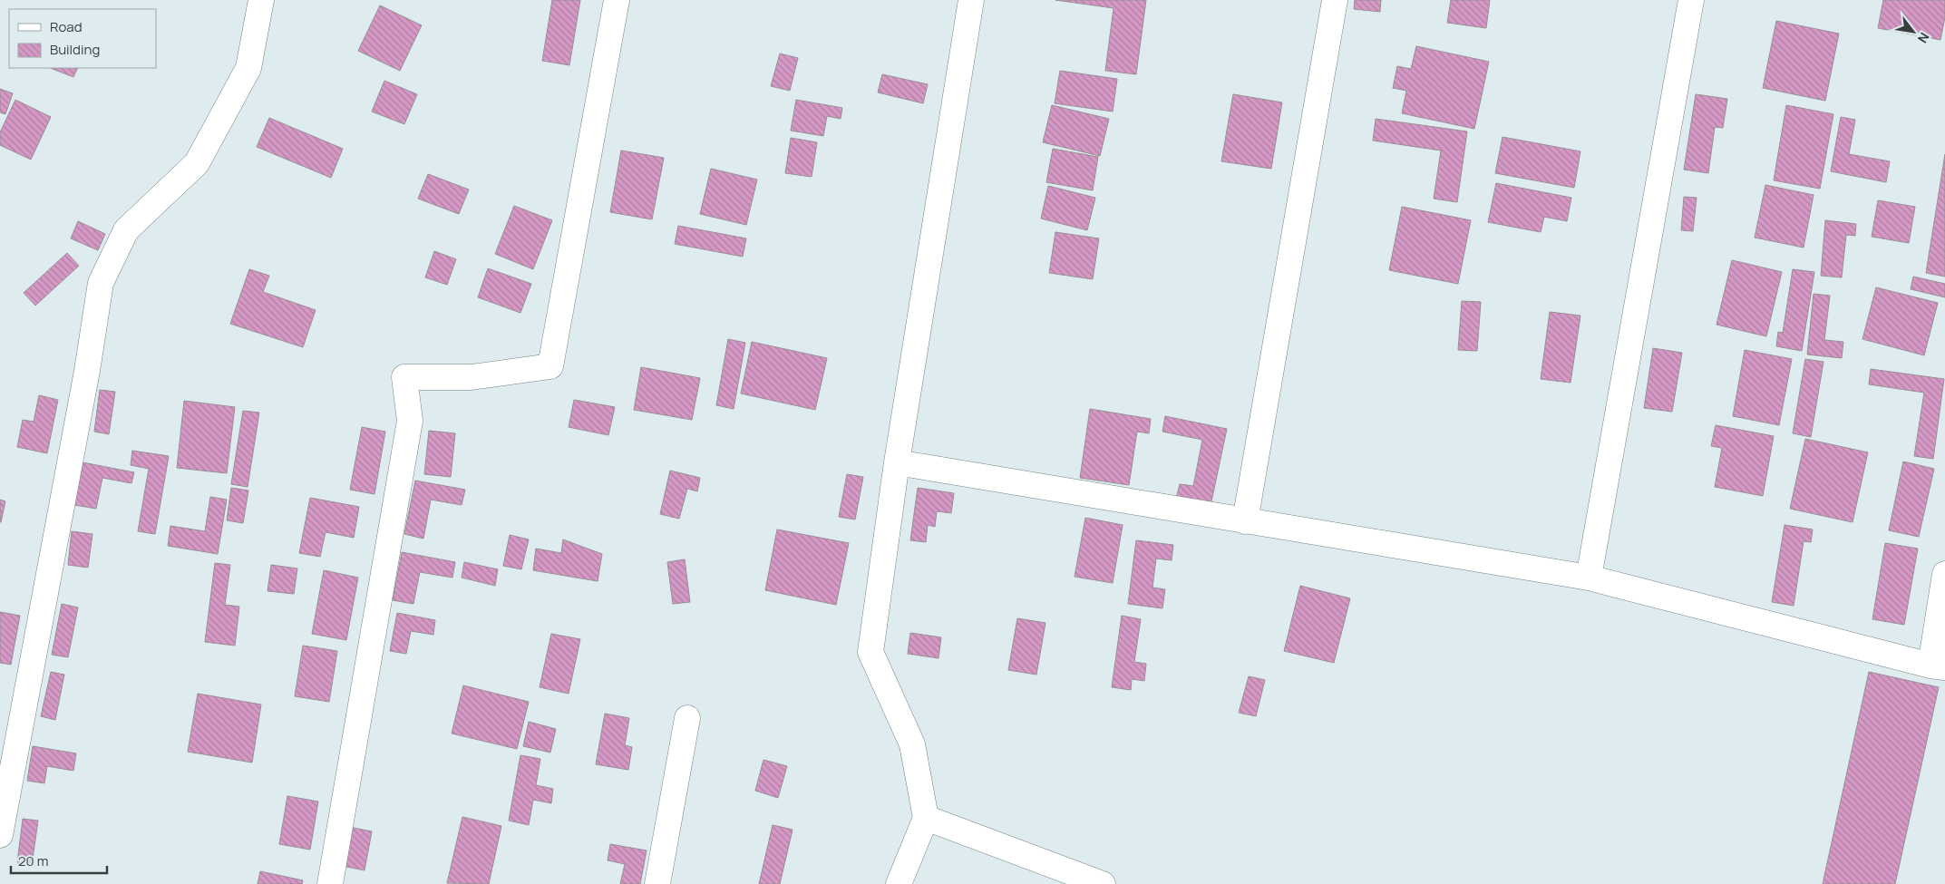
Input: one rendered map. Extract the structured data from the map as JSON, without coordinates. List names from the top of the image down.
{
  "legend": ["Road", "Building"],
  "scale_bar": "20 m",
  "north": "bottom right"
}
